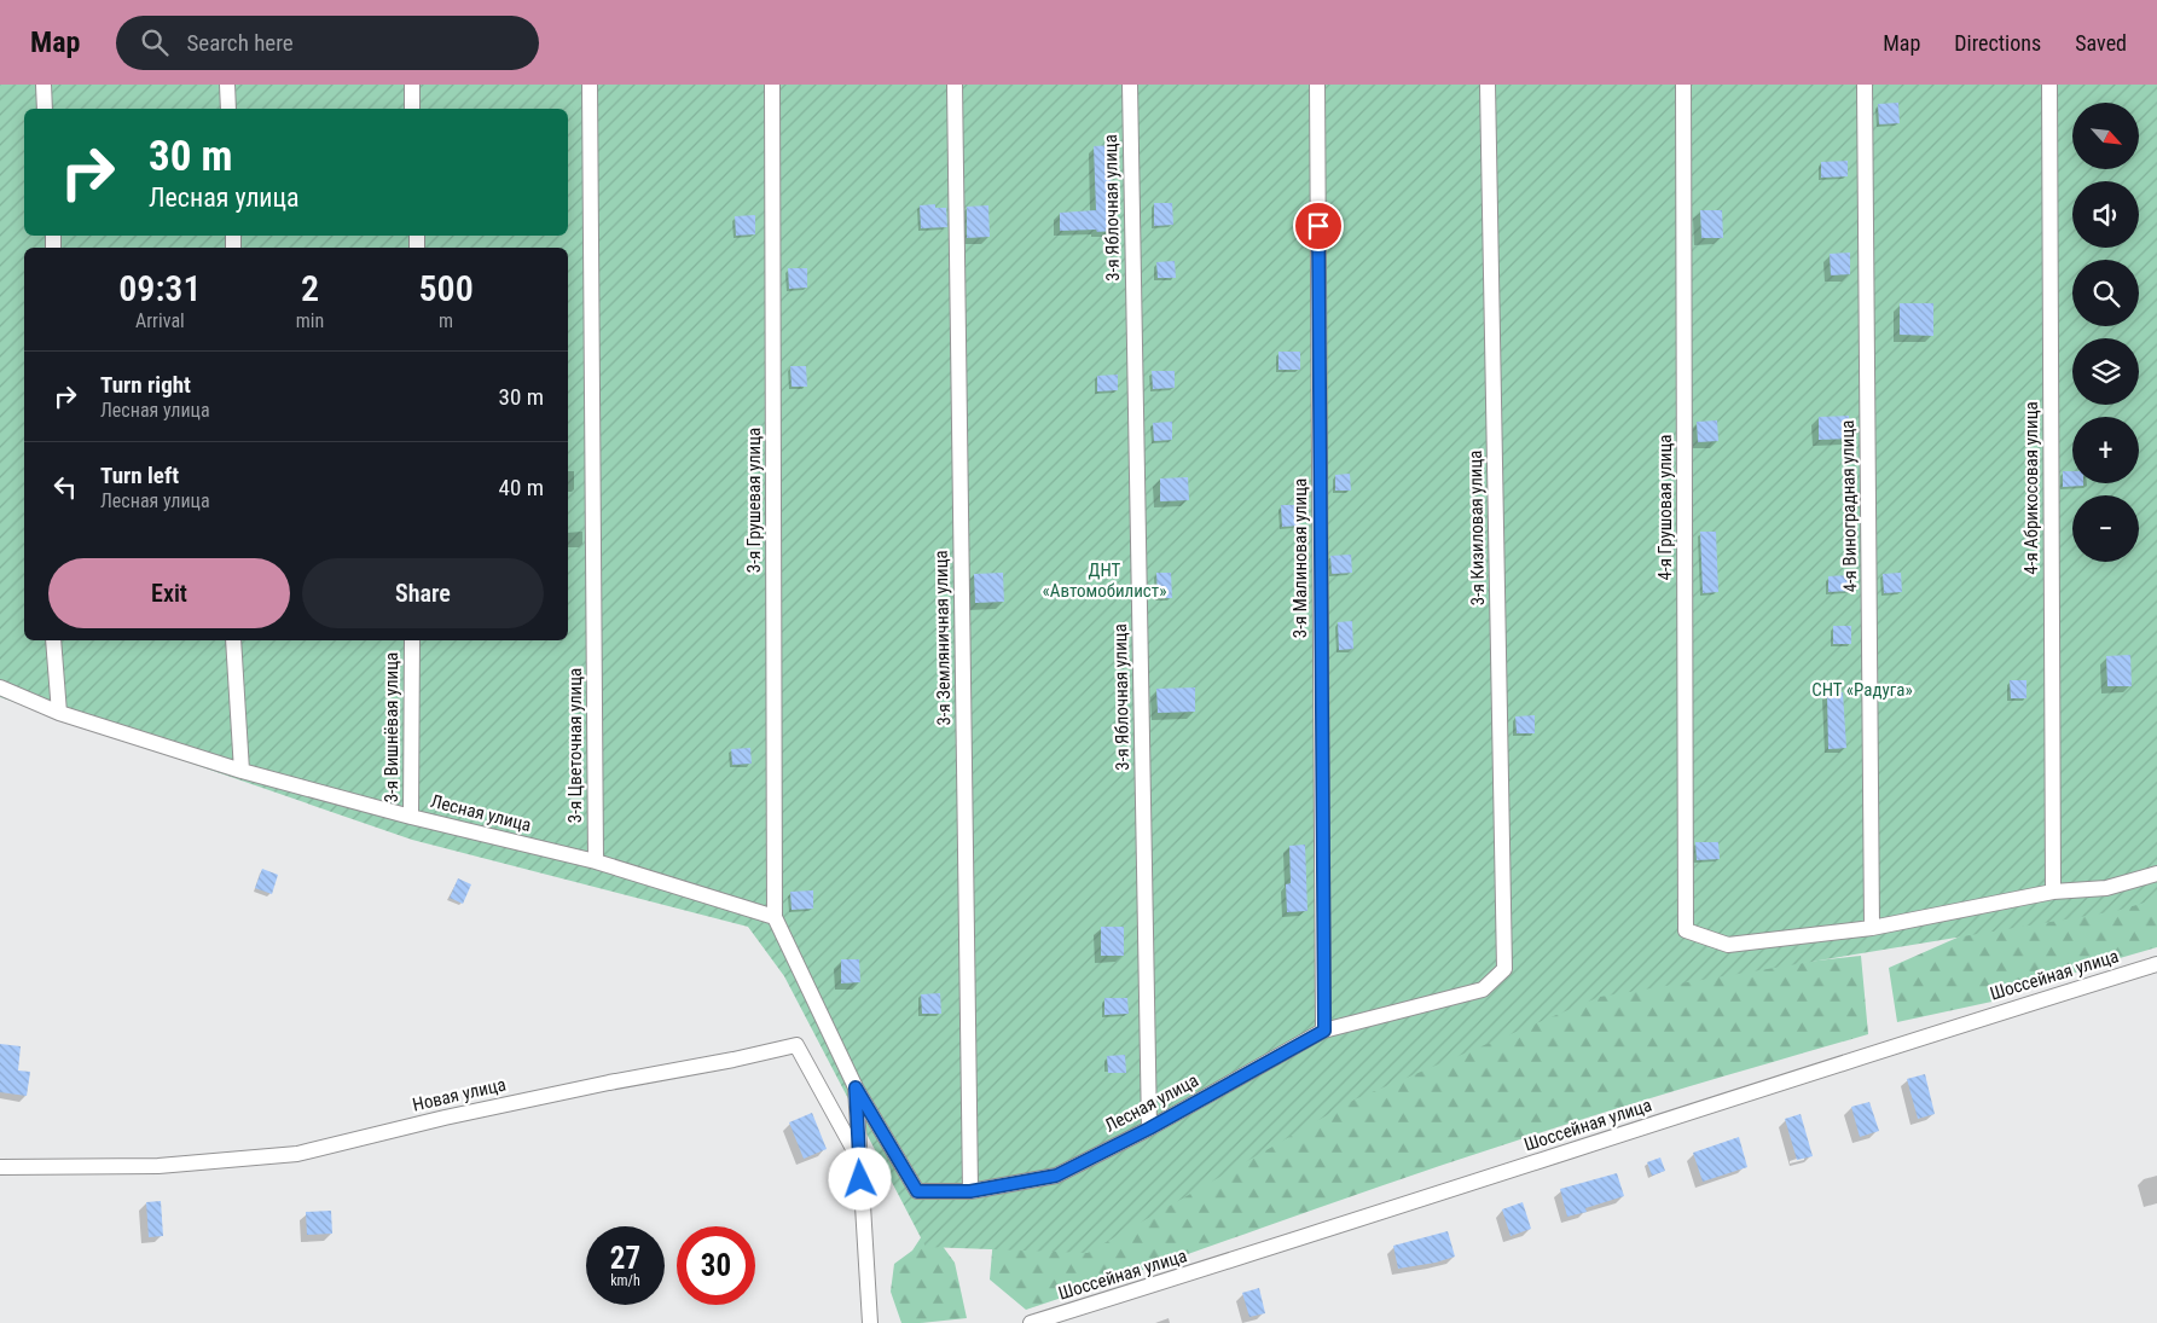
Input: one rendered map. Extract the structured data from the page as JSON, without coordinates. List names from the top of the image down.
{
  "streets": {
    "street": [
      "3-я Яблочная улица",
      "4-я Абрикосовая улица",
      "3-я Грушевая улица",
      "4-я Виноградная улица",
      "4-я Грушовая улица",
      "3-я Кизиловая улица",
      "3-я Малиновая улица",
      "3-я Земляничная улица",
      "3-я Вишнёвая улица",
      "3-я Цветочная улица",
      "Лесная улица",
      "Шоссейная улица",
      "Новая улица"
    ]
  },
  "crossings": [
    ["3-я Яблочная улица", "Лесная улица"],
    ["3-я Грушевая улица", "Лесная улица"],
    ["4-я Виноградная улица", "4-я Грушовая улица"],
    ["3-я Кизиловая улица", "Лесная улица"],
    ["3-я Малиновая улица", "Лесная улица"],
    ["3-я Земляничная улица", "Лесная улица"],
    ["3-я Вишнёвая улица", "Лесная улица"],
    ["3-я Цветочная улица", "Лесная улица"],
    ["Лесная улица", "Новая улица"]
  ],
  "parks": ["ДНТ «Автомобилист»", "СНТ «Радуга»"],
  "north": "bottom right",
  "page": {
    "header": "Map",
    "search": "Search here",
    "nav": ["Map", "Directions", "Saved"],
    "map_buttons": ["+", "−"],
    "turn": ["30 m", "Лесная улица"],
    "eta": [
      "09:31",
      "Arrival",
      "2",
      "min",
      "500",
      "m"
    ],
    "list": [
      {
        "name": "Turn right",
        "note": "Лесная улица",
        "value": "30 m"
      },
      {
        "name": "Turn left",
        "note": "Лесная улица",
        "value": "40 m"
      }
    ],
    "buttons": ["Exit", "Share"],
    "speed": "27 km/h",
    "limit": "30"
  }
}
